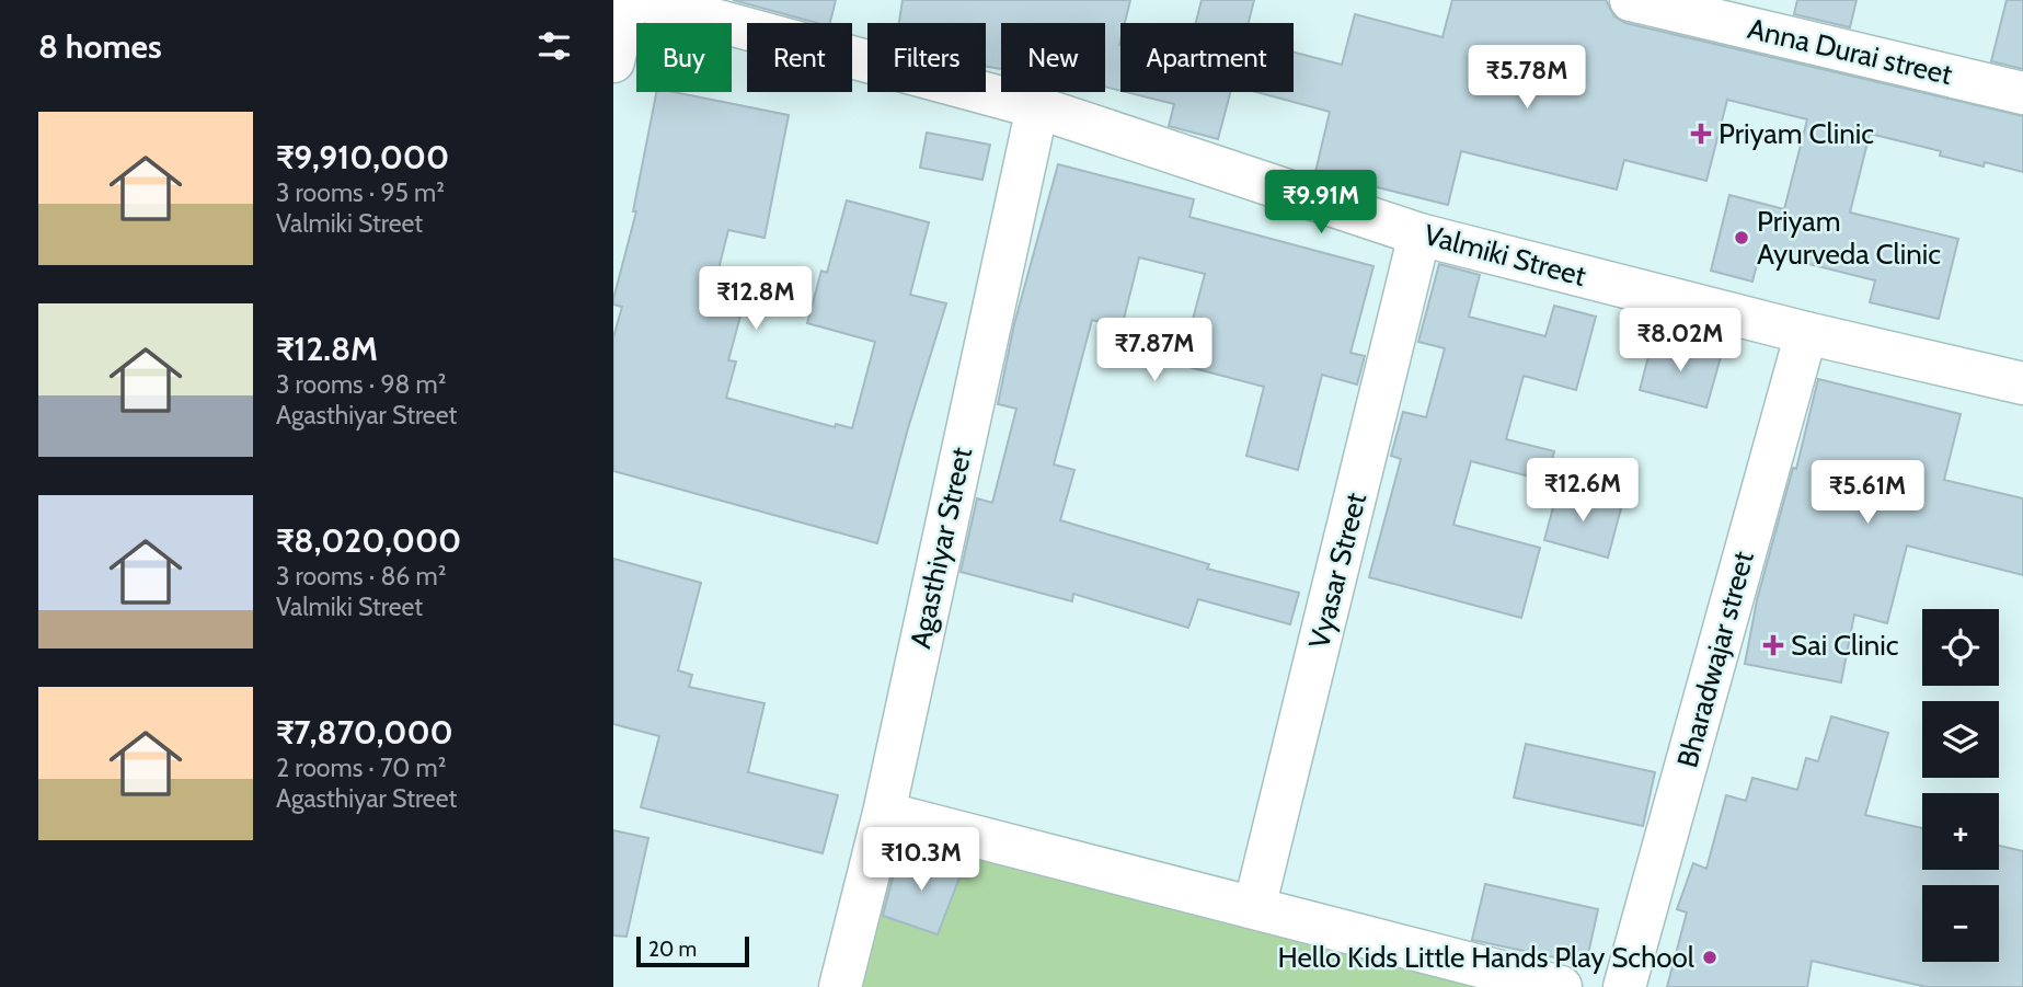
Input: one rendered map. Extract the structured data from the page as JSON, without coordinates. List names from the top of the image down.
{
  "streets": {
    "street": [
      "Anna Durai street",
      "Valmiki Street",
      "Agasthiyar Street",
      "Vyasar Street",
      "Bharadwajar street"
    ]
  },
  "crossings": [
    ["Valmiki Street", "Agasthiyar Street"],
    ["Valmiki Street", "Vyasar Street"],
    ["Valmiki Street", "Bharadwajar street"]
  ],
  "places": {
    "health": ["Priyam Clinic", "Sai Clinic"],
    "other": ["Priyam Ayurveda Clinic", "Hello Kids Little Hands Play School"]
  },
  "scale_bar": "20 m",
  "page": {
    "heading": "8 homes",
    "chip": [
      "Buy",
      "Rent",
      "Filters",
      "New",
      "Apartment"
    ],
    "price": [
      "₹5.78M",
      "₹9.91M",
      "₹12.8M",
      "₹8.02M",
      "₹7.87M",
      "₹12.6M",
      "₹5.61M",
      "₹10.3M"
    ],
    "list": [
      {
        "name": "₹9,910,000",
        "note": "3 rooms · 95 m² · Valmiki Street"
      },
      {
        "name": "₹12.8M",
        "note": "3 rooms · 98 m² · Agasthiyar Street"
      },
      {
        "name": "₹8,020,000",
        "note": "3 rooms · 86 m² · Valmiki Street"
      },
      {
        "name": "₹7,870,000",
        "note": "2 rooms · 70 m² · Agasthiyar Street"
      }
    ],
    "map_buttons": ["+", "−"],
    "scale": "20 m"
  }
}
